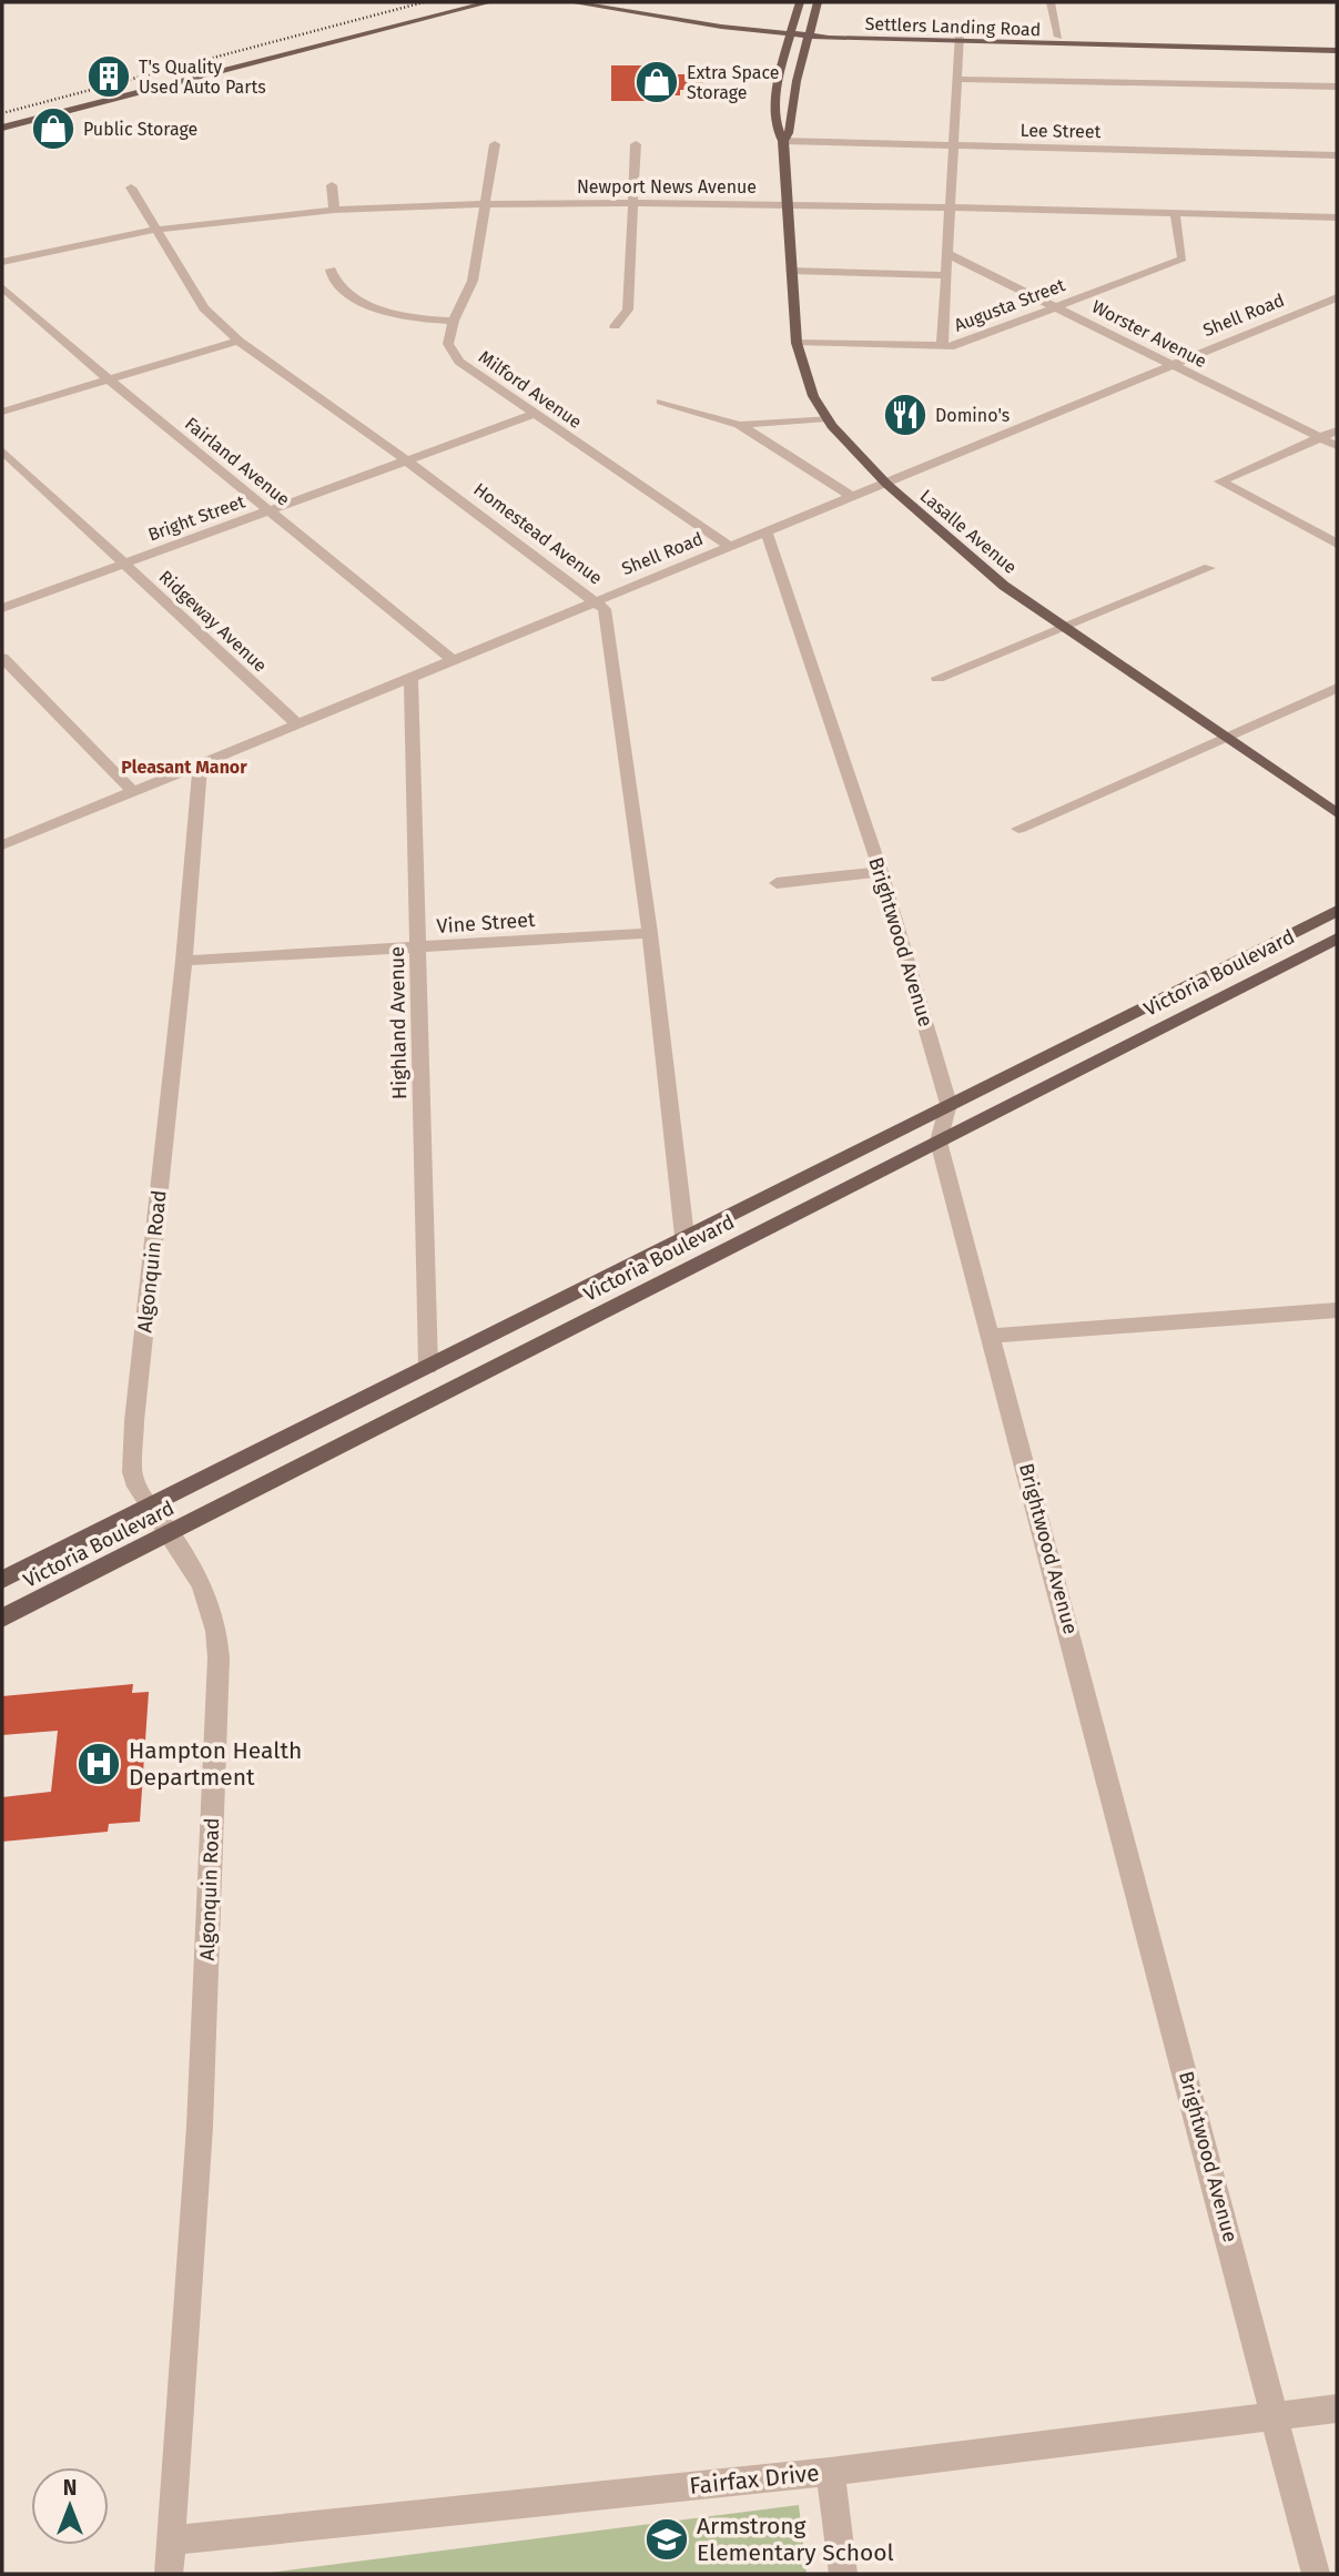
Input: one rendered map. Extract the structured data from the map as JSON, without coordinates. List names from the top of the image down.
{
  "streets": {
    "main road": ["Settlers Landing Road", "Lasalle Avenue", "Victoria Boulevard"],
    "street": [
      "Lee Street",
      "Newport News Avenue",
      "Augusta Street",
      "Shell Road",
      "Worster Avenue",
      "Milford Avenue",
      "Fairland Avenue",
      "Bright Street",
      "Homestead Avenue",
      "Ridgeway Avenue",
      "Vine Street",
      "Brightwood Avenue",
      "Highland Avenue",
      "Algonquin Road",
      "Fairfax Drive"
    ]
  },
  "crossings": [
    ["Settlers Landing Road", "Lasalle Avenue"],
    ["Lee Street", "Lasalle Avenue"],
    ["Newport News Avenue", "Augusta Street"],
    ["Newport News Avenue", "Milford Avenue"],
    ["Newport News Avenue", "Lasalle Avenue"],
    ["Newport News Avenue", "Homestead Avenue"],
    ["Augusta Street", "Worster Avenue"],
    ["Augusta Street", "Lasalle Avenue"],
    ["Shell Road", "Worster Avenue"],
    ["Shell Road", "Milford Avenue"],
    ["Shell Road", "Fairland Avenue"],
    ["Shell Road", "Lasalle Avenue"],
    ["Shell Road", "Homestead Avenue"],
    ["Shell Road", "Ridgeway Avenue"],
    ["Shell Road", "Brightwood Avenue"],
    ["Shell Road", "Highland Avenue"],
    ["Shell Road", "Algonquin Road"],
    ["Milford Avenue", "Bright Street"],
    ["Fairland Avenue", "Bright Street"],
    ["Bright Street", "Homestead Avenue"],
    ["Bright Street", "Ridgeway Avenue"],
    ["Homestead Avenue", "Vine Street"],
    ["Homestead Avenue", "Victoria Boulevard"],
    ["Vine Street", "Highland Avenue"],
    ["Vine Street", "Algonquin Road"],
    ["Brightwood Avenue", "Victoria Boulevard"],
    ["Brightwood Avenue", "Fairfax Drive"],
    ["Victoria Boulevard", "Highland Avenue"],
    ["Victoria Boulevard", "Algonquin Road"],
    ["Algonquin Road", "Fairfax Drive"]
  ],
  "districts": ["Pleasant Manor"],
  "places": {
    "building": ["T's Quality Used Auto Parts"],
    "shop": ["Extra Space Storage", "Public Storage"],
    "restaurant": ["Domino's"],
    "hospital": ["Hampton Health Department"],
    "school or university": ["Armstrong Elementary School"]
  },
  "north": "top"
}
